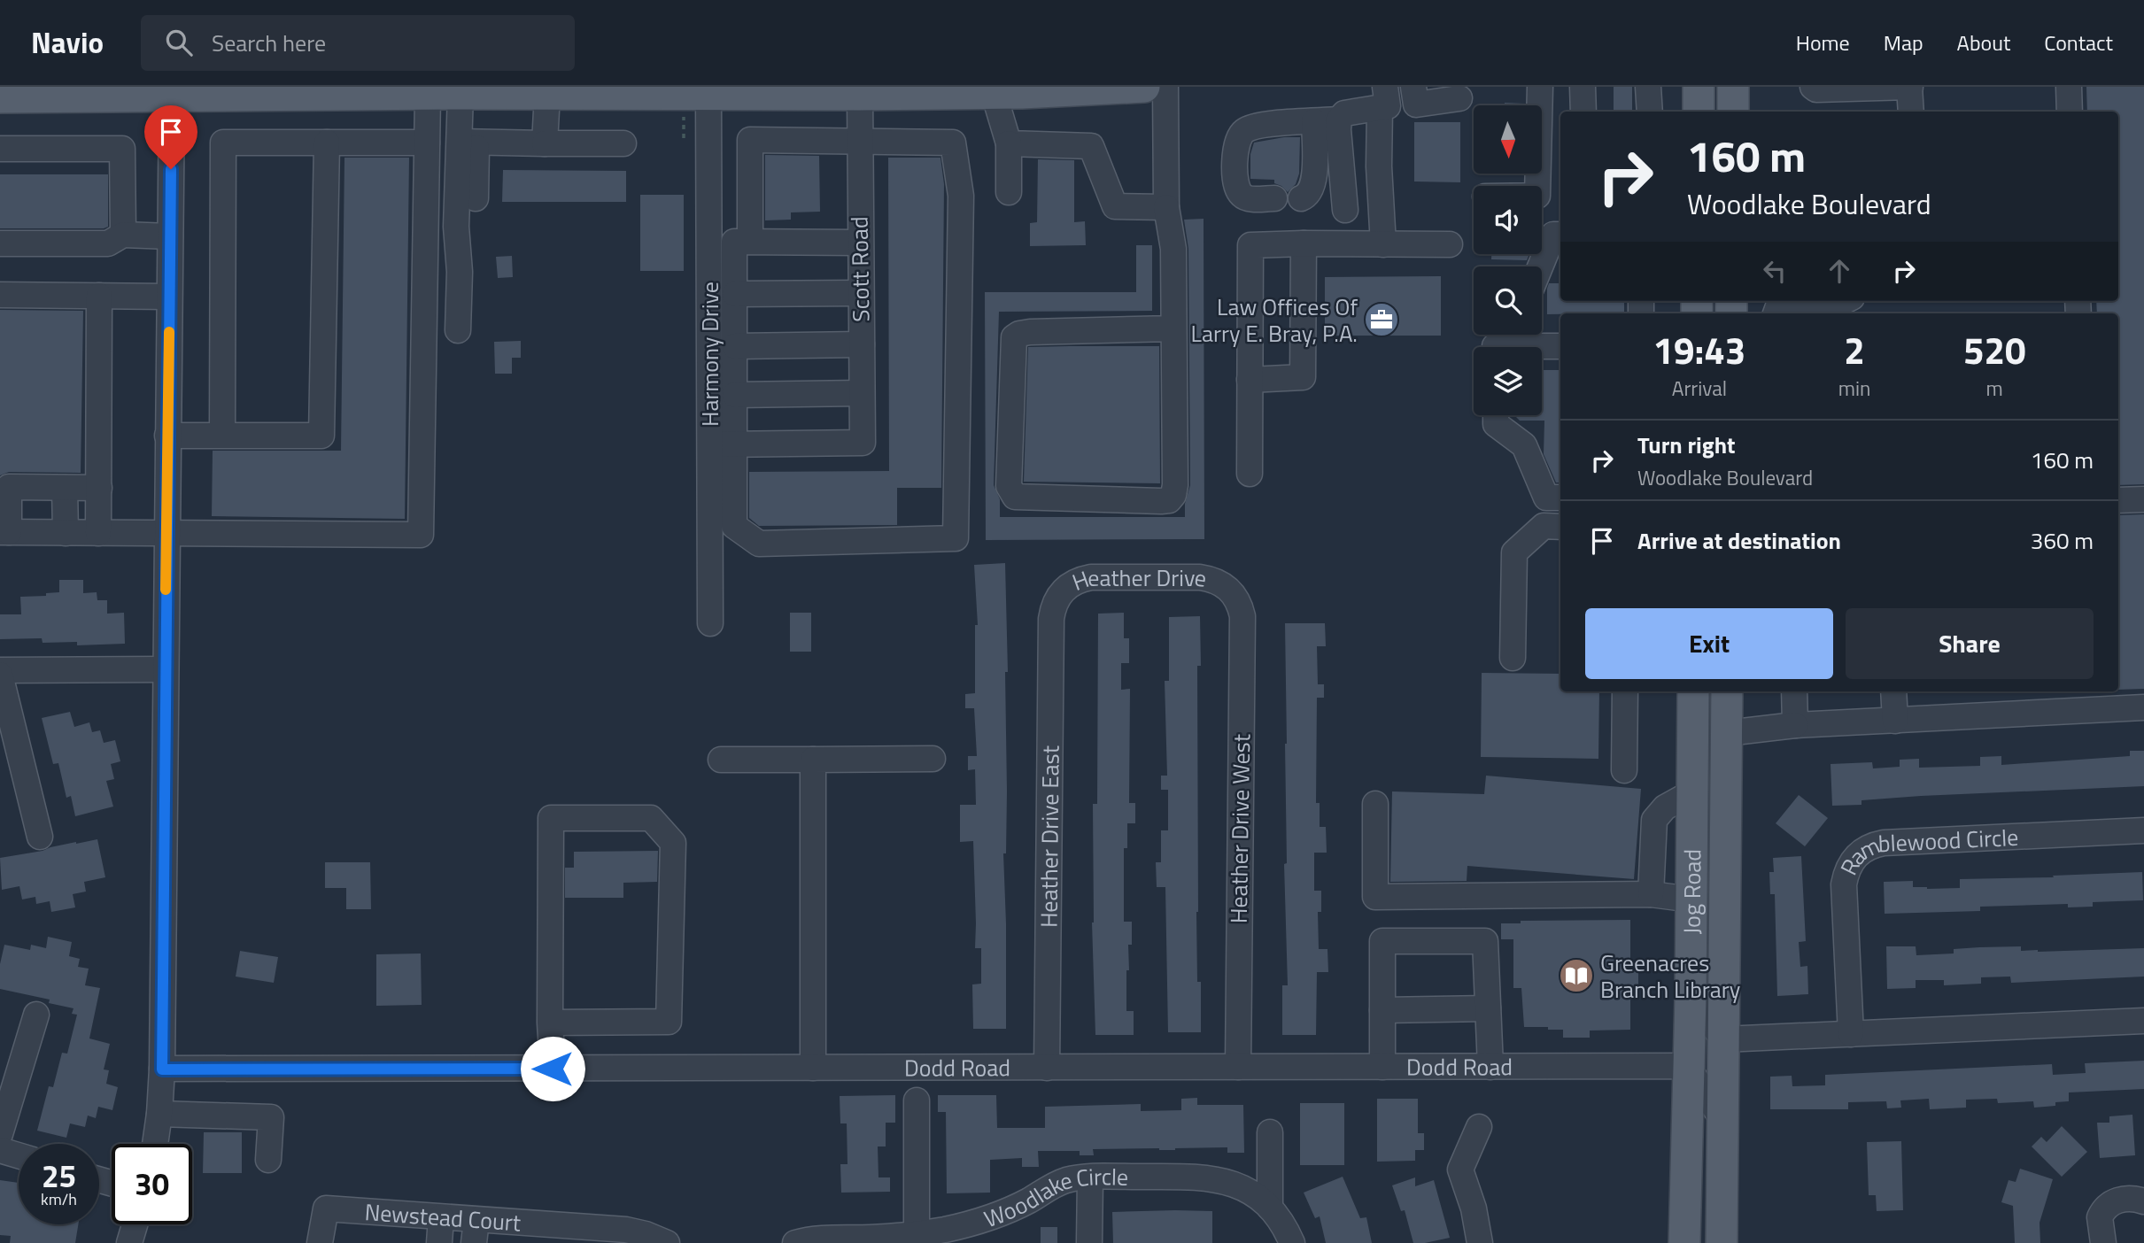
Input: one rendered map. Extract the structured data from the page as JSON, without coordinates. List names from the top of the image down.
{
  "streets": {
    "main road": ["Jog Road"],
    "street": [
      "Scott Road",
      "Harmony Drive",
      "Heather Drive",
      "Heather Drive West",
      "Heather Drive East",
      "Ramblewood Circle",
      "Dodd Road",
      "Woodlake Circle",
      "Newstead Court"
    ]
  },
  "crossings": [
    ["Heather Drive", "Heather Drive West"],
    ["Heather Drive", "Heather Drive East"],
    ["Heather Drive West", "Dodd Road"],
    ["Heather Drive East", "Dodd Road"],
    ["Jog Road", "Dodd Road"]
  ],
  "places": {
    "office": ["Law Offices Of Larry E. Bray, P.A."],
    "library": ["Greenacres Branch Library"]
  },
  "north": "bottom",
  "page": {
    "header": "Navio",
    "search": "Search here",
    "nav": [
      "Home",
      "Map",
      "About",
      "Contact"
    ],
    "turn": ["160 m", "Woodlake Boulevard"],
    "eta": [
      "19:43",
      "Arrival",
      "2",
      "min",
      "520",
      "m"
    ],
    "list": [
      {
        "name": "Turn right",
        "note": "Woodlake Boulevard",
        "value": "160 m"
      },
      {
        "name": "Arrive at destination",
        "value": "360 m"
      }
    ],
    "buttons": ["Exit", "Share"],
    "speed": "25 km/h",
    "limit": "30"
  }
}
